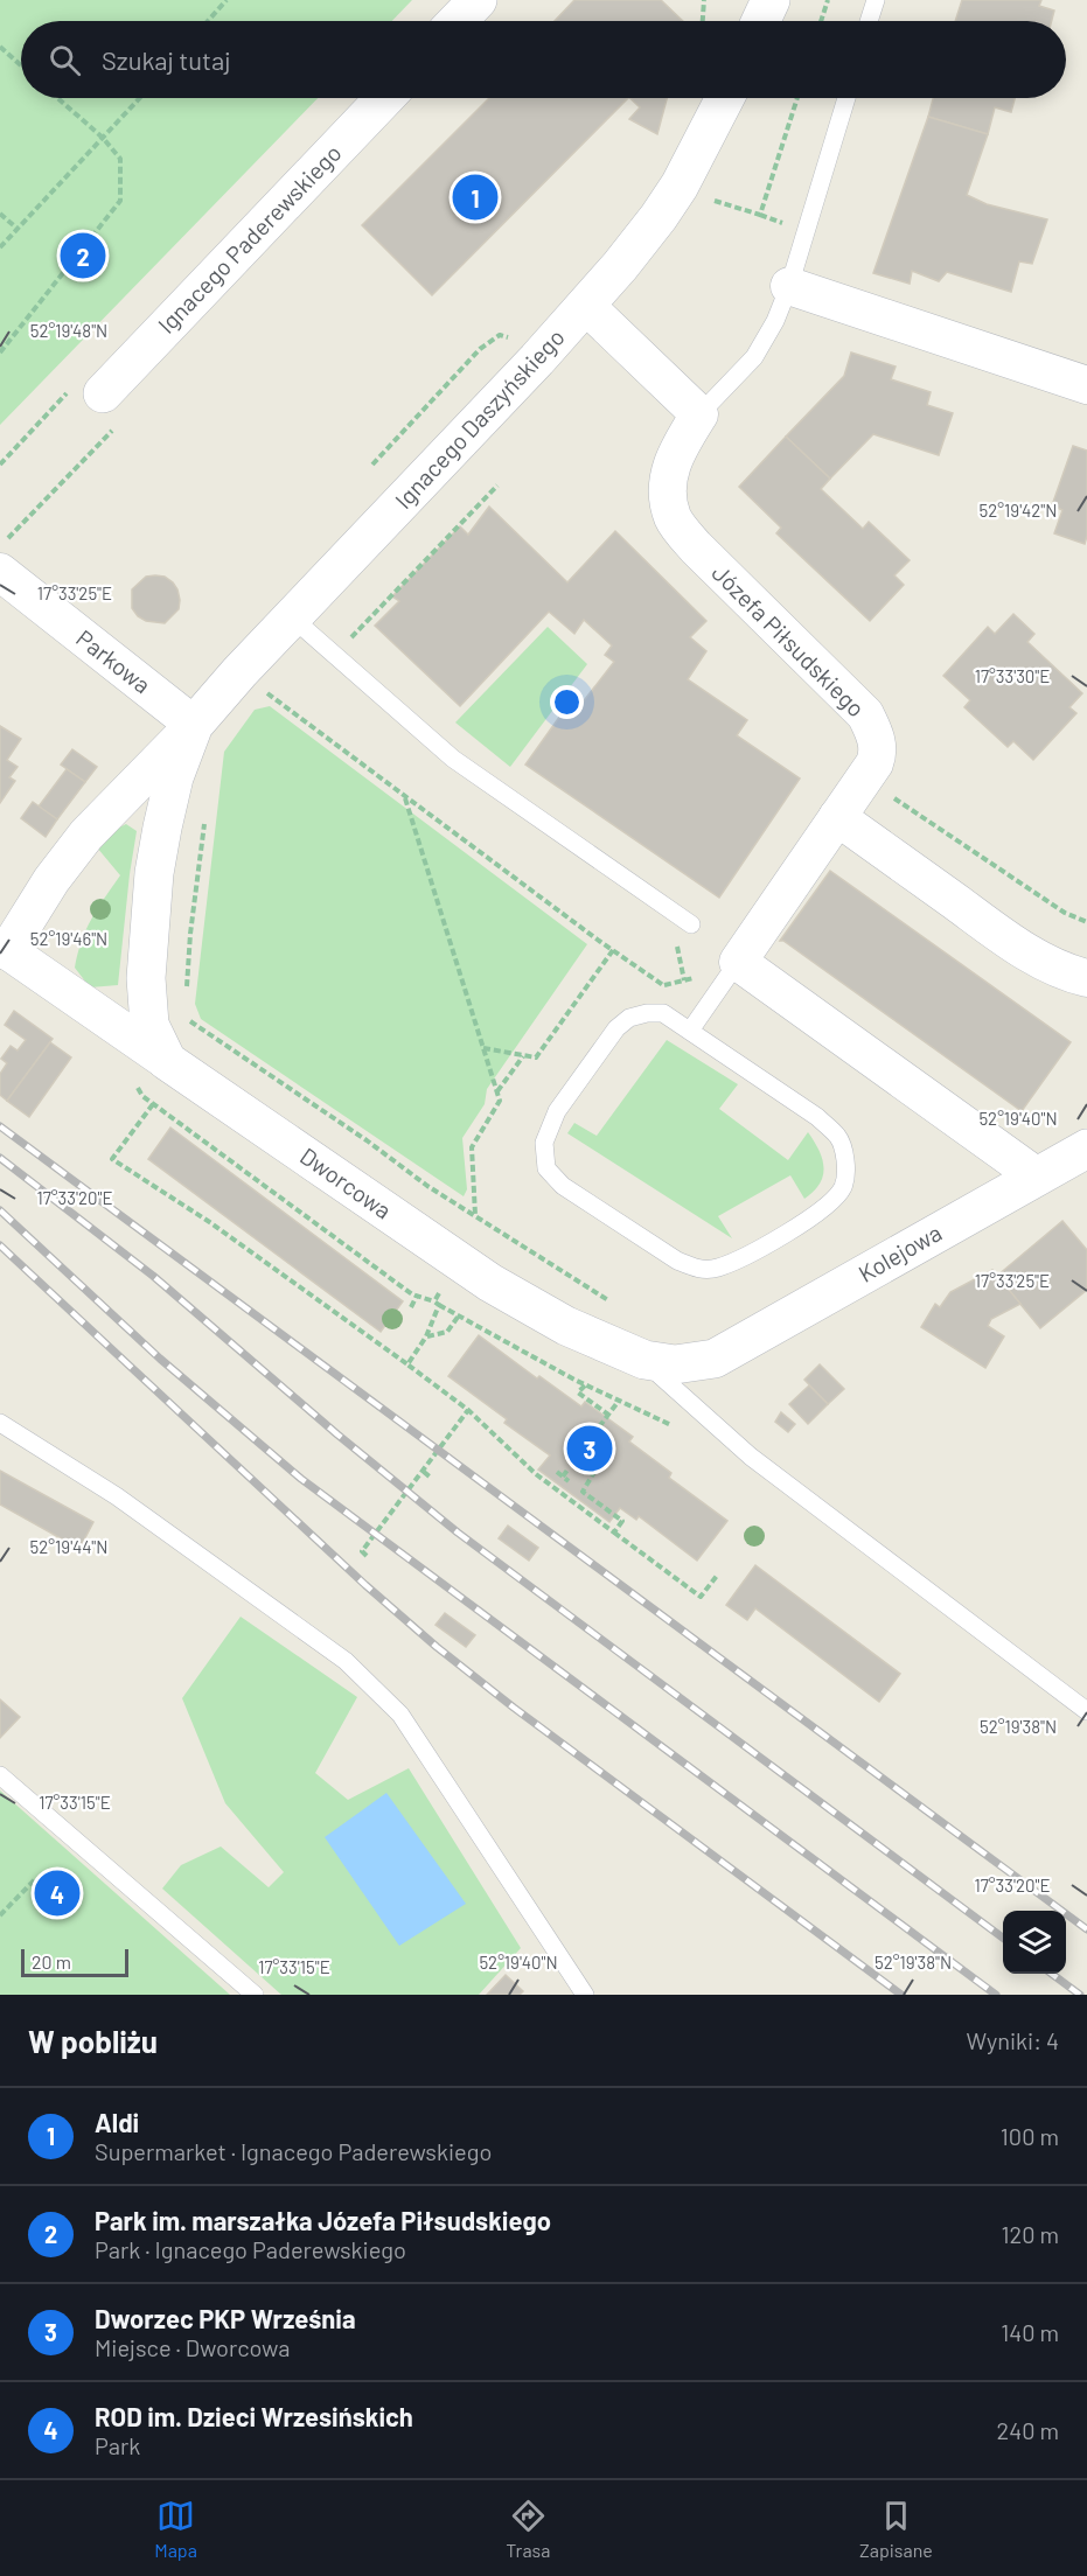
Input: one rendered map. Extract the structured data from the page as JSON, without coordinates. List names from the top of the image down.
{
  "streets": {
    "street": [
      "Ignacego Paderewskiego",
      "Ignacego Daszyńskiego",
      "Józefa Piłsudskiego",
      "Parkowa",
      "Dworcowa",
      "Kolejowa"
    ]
  },
  "crossings": [
    ["Ignacego Daszyńskiego", "Parkowa"],
    ["Ignacego Daszyńskiego", "Dworcowa"],
    ["Dworcowa", "Kolejowa"]
  ],
  "scale_bar": "20 m",
  "page": {
    "search": "Szukaj tutaj",
    "pins": [
      "1",
      "2",
      "3",
      "4"
    ],
    "scale": "20 m",
    "heading": ["W pobliżu", "Wyniki: 4"],
    "list": [
      {
        "mark": "1",
        "name": "Aldi",
        "note": "Supermarket · Ignacego Paderewskiego",
        "value": "100 m"
      },
      {
        "mark": "2",
        "name": "Park im. marszałka Józefa Piłsudskiego",
        "note": "Park · Ignacego Paderewskiego",
        "value": "120 m"
      },
      {
        "mark": "3",
        "name": "Dworzec PKP Września",
        "note": "Miejsce · Dworcowa",
        "value": "140 m"
      },
      {
        "mark": "4",
        "name": "ROD im. Dzieci Wrzesińskich",
        "note": "Park",
        "value": "240 m"
      }
    ],
    "nav": ["Mapa", "Trasa", "Zapisane"]
  },
  "coordinates": [
    "52°19'48\"N",
    "52°19'42\"N",
    "17°33'25\"E",
    "17°33'30\"E",
    "52°19'46\"N",
    "52°19'40\"N",
    "17°33'20\"E",
    "52°19'44\"N",
    "52°19'38\"N",
    "17°33'15\"E"
  ]
}
